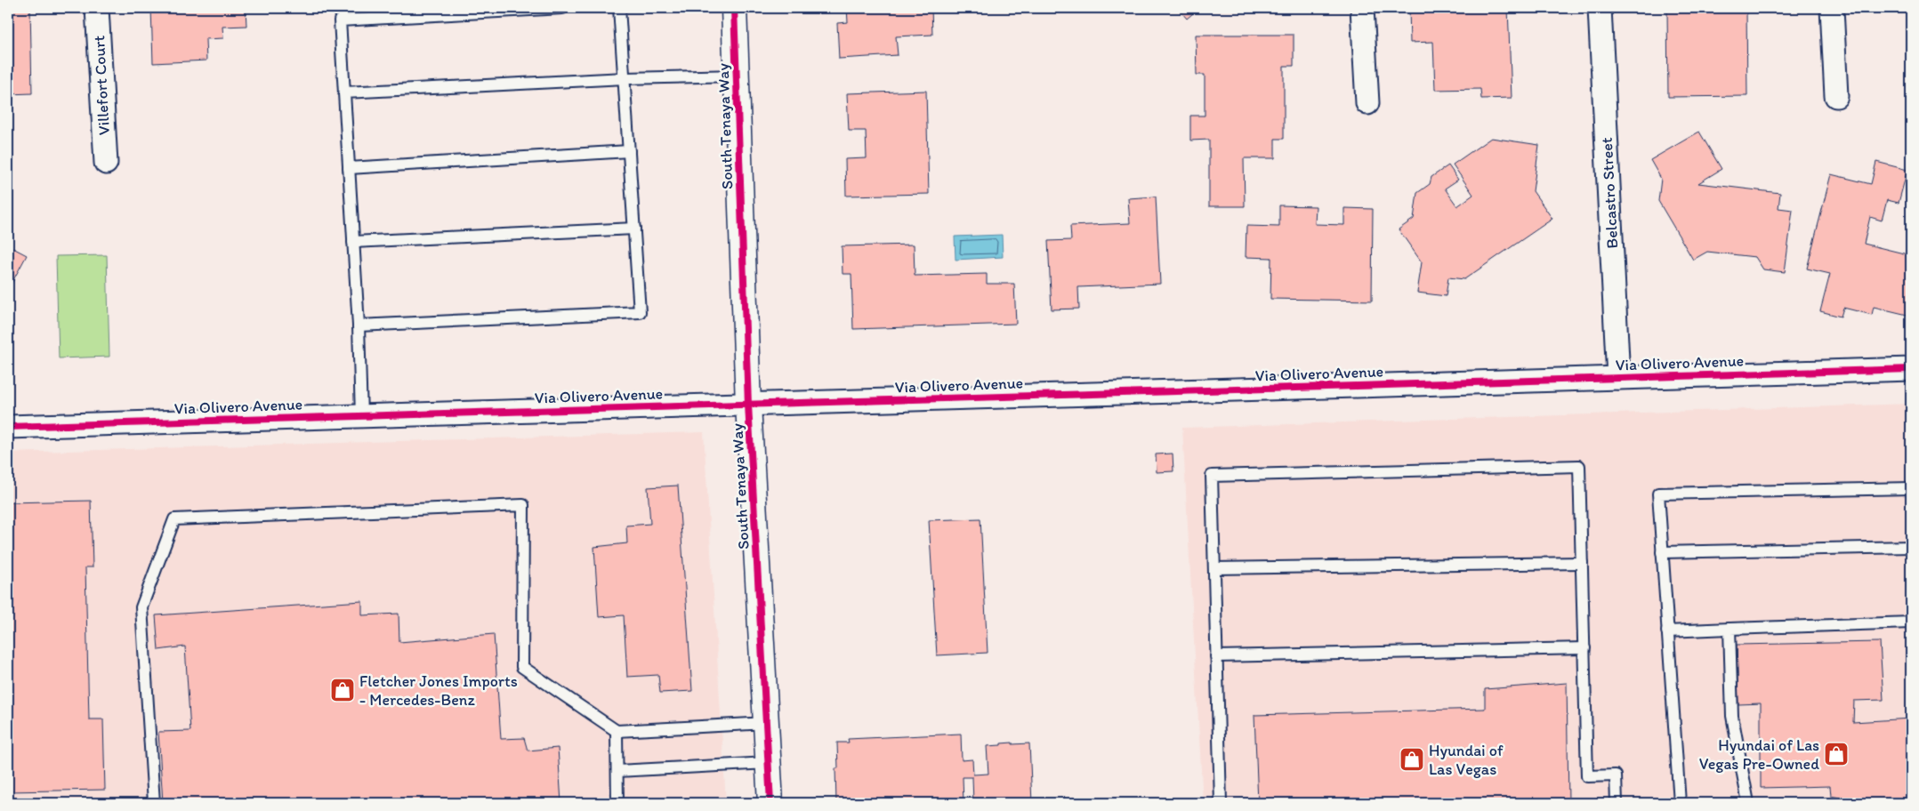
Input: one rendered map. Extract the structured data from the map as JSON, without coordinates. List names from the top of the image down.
{
  "streets": {
    "street": [
      "Villefort Court",
      "South Tenaya Way",
      "Belcastro Street",
      "Via Olivero Avenue"
    ]
  },
  "crossings": [
    ["South Tenaya Way", "Via Olivero Avenue"],
    ["Belcastro Street", "Via Olivero Avenue"]
  ],
  "places": {
    "shop": ["Fletcher Jones Imports - Mercedes-Benz", "Hyundai of Las Vegas Pre-Owned", "Hyundai of Las Vegas"]
  }
}
